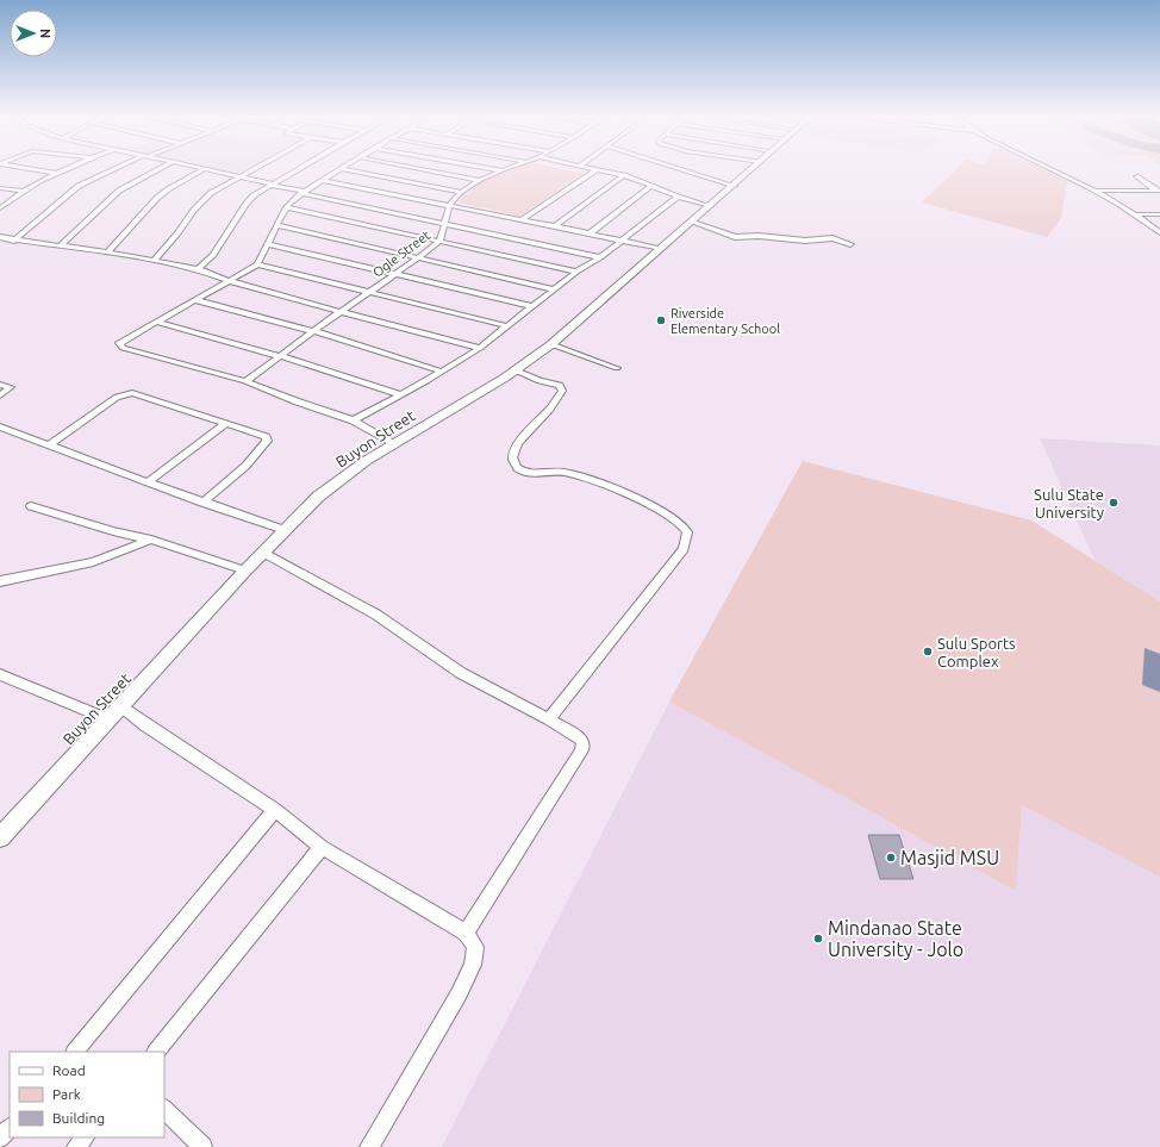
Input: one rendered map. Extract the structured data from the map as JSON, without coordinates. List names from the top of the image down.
{
  "streets": {
    "main road": ["Buyon Street"],
    "street": ["Ogle Street"]
  },
  "places": [
    "Riverside Elementary School",
    "Sulu State University",
    "Sulu Sports Complex",
    "Masjid MSU",
    "Mindanao State University - Jolo"
  ],
  "legend": ["Road", "Park", "Building"],
  "north": "right"
}
